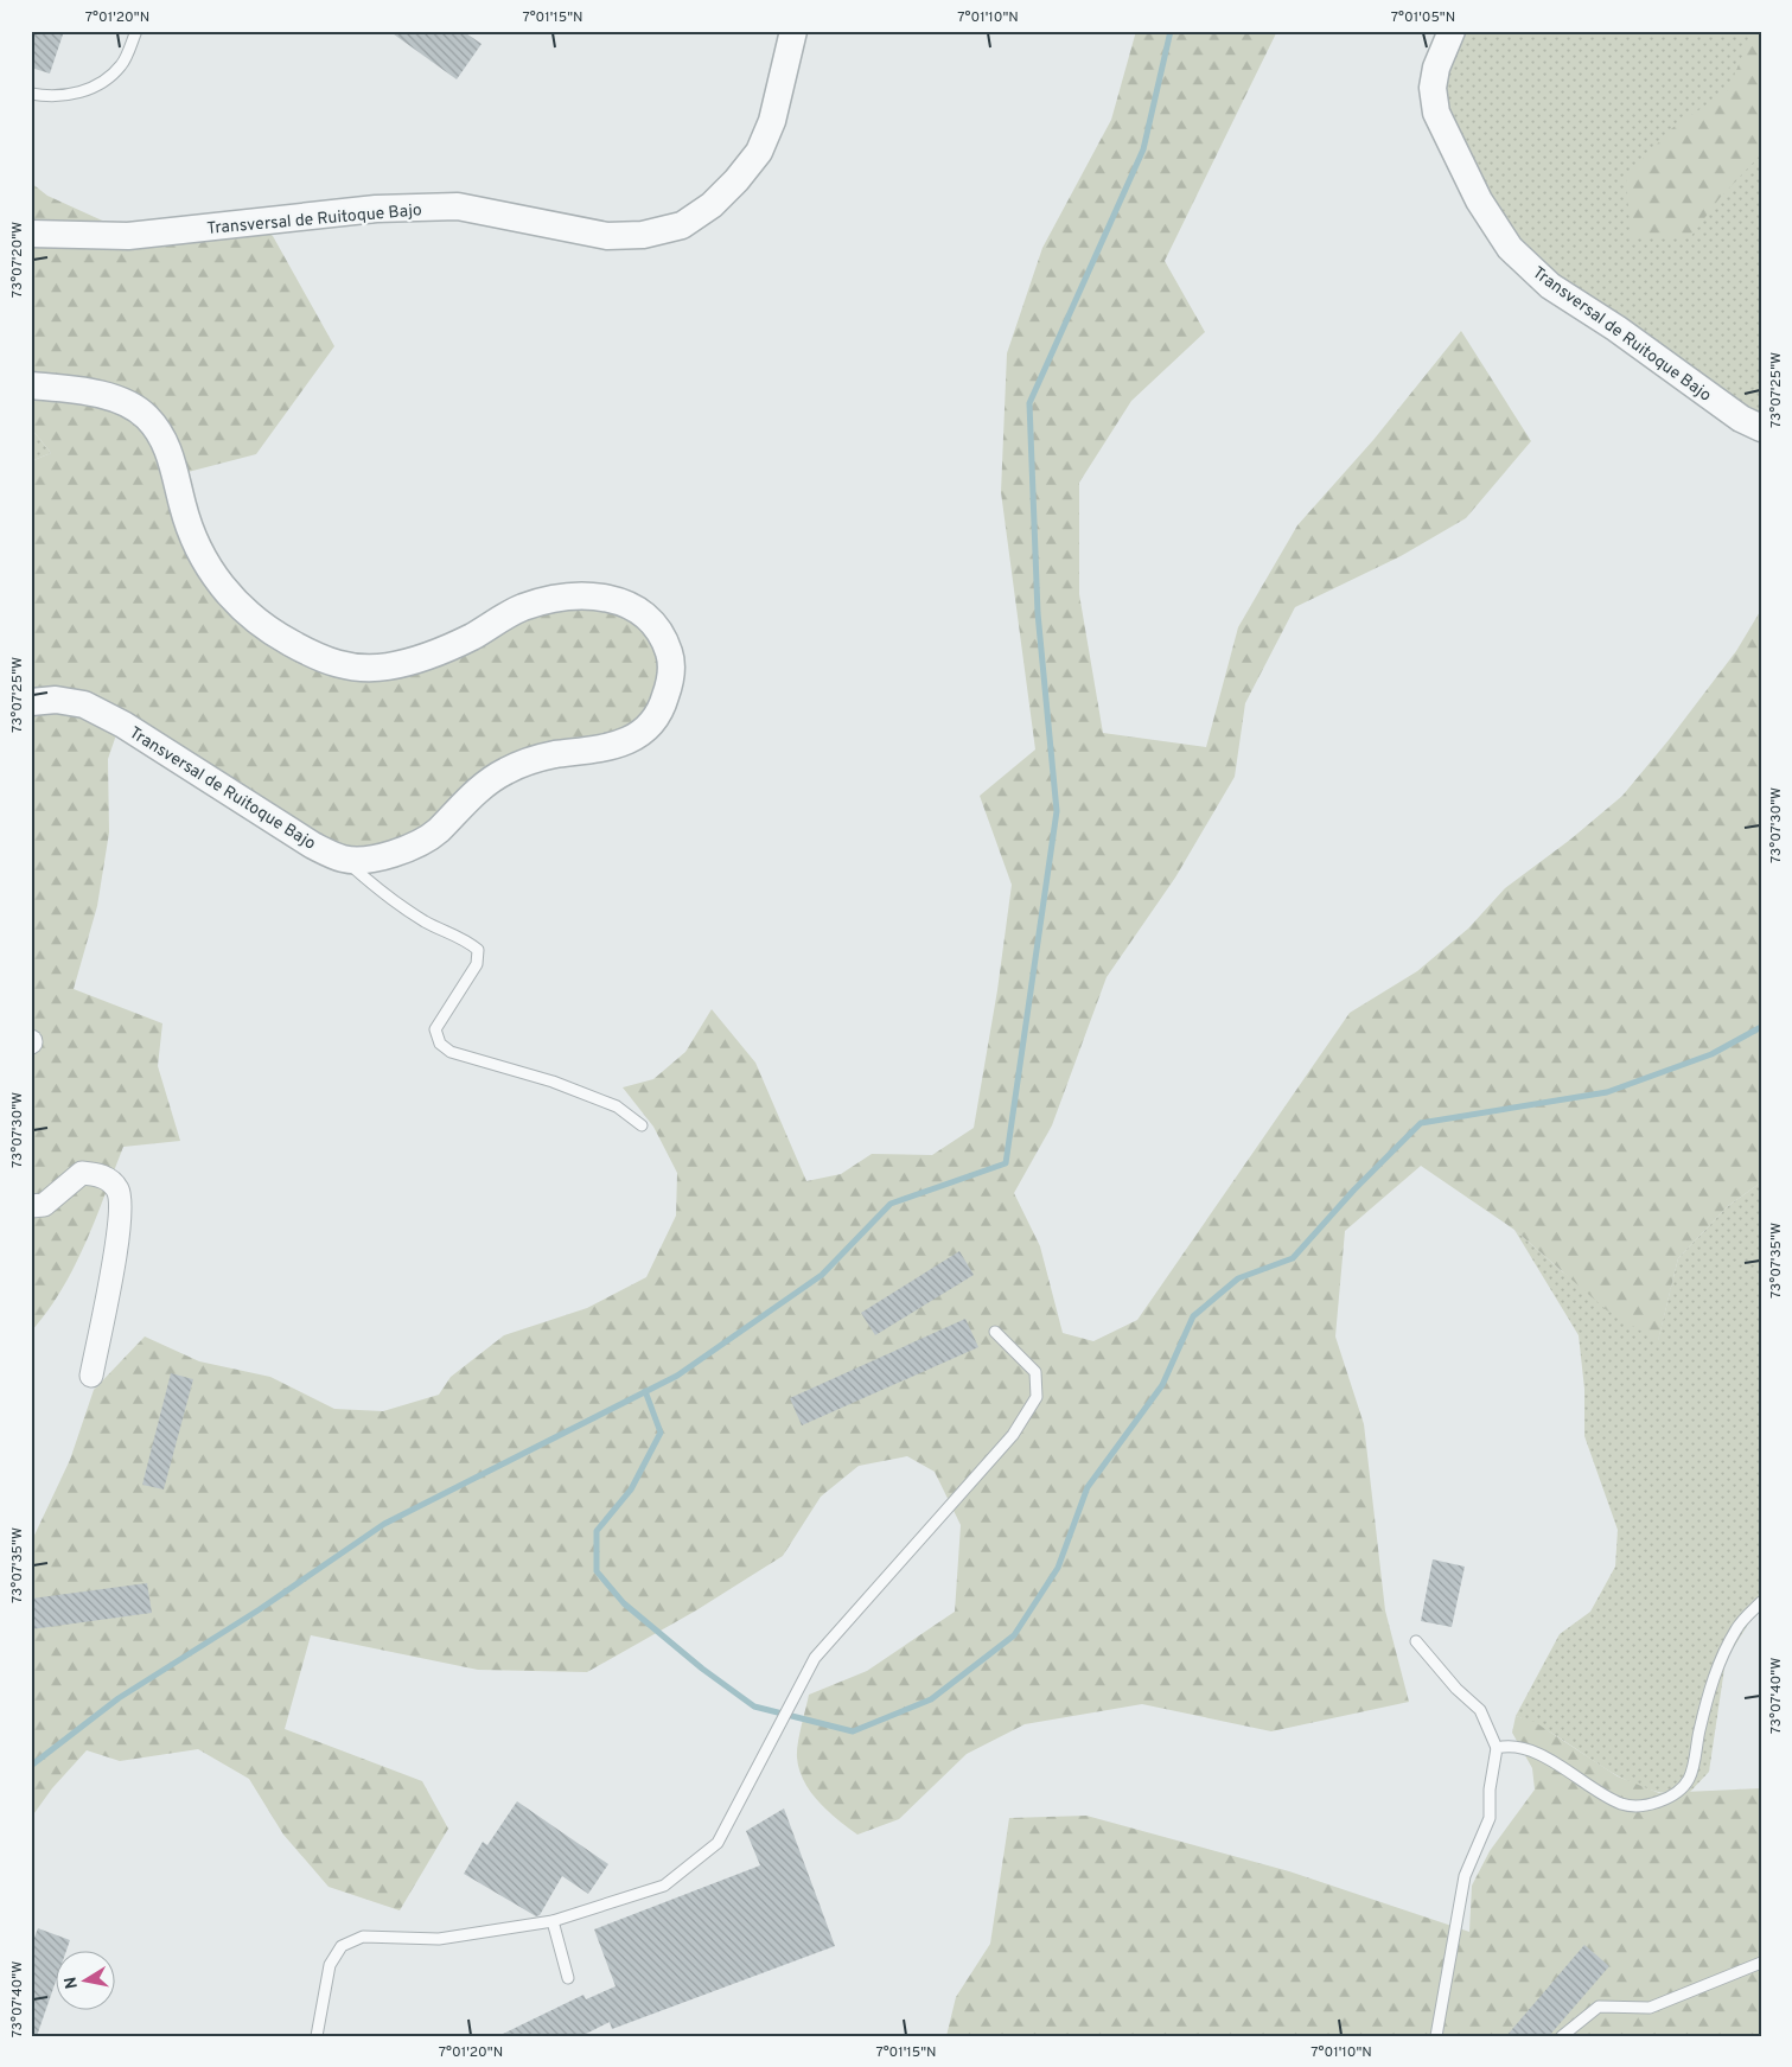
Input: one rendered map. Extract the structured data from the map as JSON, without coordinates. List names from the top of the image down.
{
  "streets": {
    "street": ["Transversal de Ruitoque Bajo"]
  },
  "north": "left",
  "coordinates": [
    "7°01'20\"N",
    "7°01'15\"N",
    "7°01'10\"N",
    "7°01'05\"N",
    "73°07'20\"W",
    "73°07'25\"W",
    "73°07'30\"W",
    "73°07'35\"W",
    "73°07'40\"W"
  ]
}
